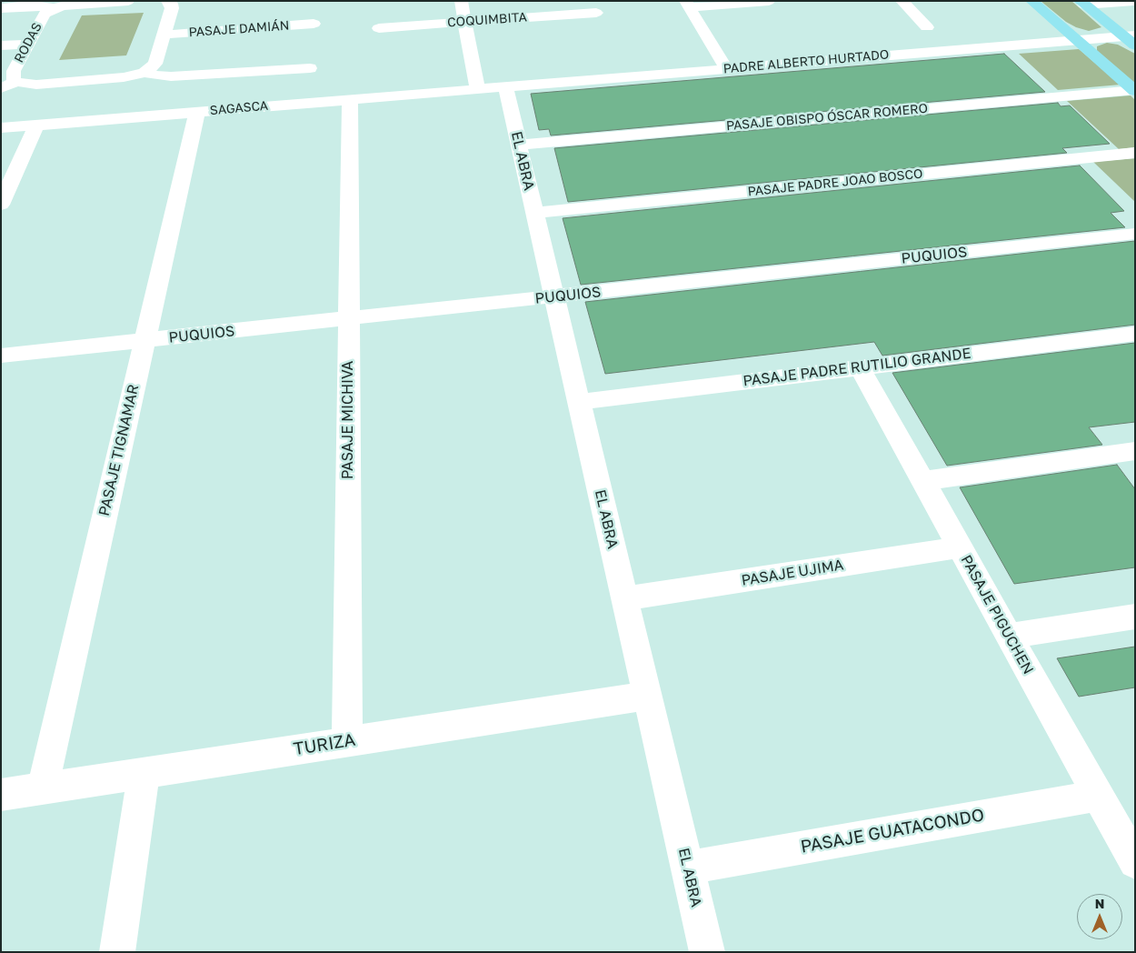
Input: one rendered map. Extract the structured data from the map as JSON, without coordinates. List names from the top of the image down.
{
  "streets": {
    "street": [
      "COQUIMBITA",
      "PASAJE DAMIÁN",
      "RODAS",
      "PADRE ALBERTO HURTADO",
      "SAGASCA",
      "PASAJE OBISPO ÓSCAR ROMERO",
      "EL ABRA",
      "PASAJE PADRE JOAO BOSCO",
      "PUQUIOS",
      "PASAJE PADRE RUTILIO GRANDE",
      "PASAJE MICHIVA",
      "PASAJE TIGNAMAR",
      "PASAJE UJIMA",
      "PASAJE PIGUCHEN",
      "TURIZA",
      "PASAJE GUATACONDO"
    ]
  },
  "crossings": [
    ["PADRE ALBERTO HURTADO", "SAGASCA"],
    ["PADRE ALBERTO HURTADO", "EL ABRA"],
    ["SAGASCA", "PASAJE MICHIVA"],
    ["SAGASCA", "PASAJE TIGNAMAR"],
    ["PASAJE OBISPO ÓSCAR ROMERO", "EL ABRA"],
    ["EL ABRA", "PASAJE PADRE JOAO BOSCO"],
    ["EL ABRA", "PUQUIOS"],
    ["EL ABRA", "PASAJE PADRE RUTILIO GRANDE"],
    ["EL ABRA", "PASAJE UJIMA"],
    ["EL ABRA", "TURIZA"],
    ["EL ABRA", "PASAJE GUATACONDO"],
    ["PUQUIOS", "PASAJE MICHIVA"],
    ["PUQUIOS", "PASAJE TIGNAMAR"],
    ["PASAJE PADRE RUTILIO GRANDE", "PASAJE PIGUCHEN"],
    ["PASAJE MICHIVA", "TURIZA"],
    ["PASAJE TIGNAMAR", "TURIZA"],
    ["PASAJE UJIMA", "PASAJE PIGUCHEN"],
    ["PASAJE PIGUCHEN", "PASAJE GUATACONDO"]
  ],
  "north": "top"
}
